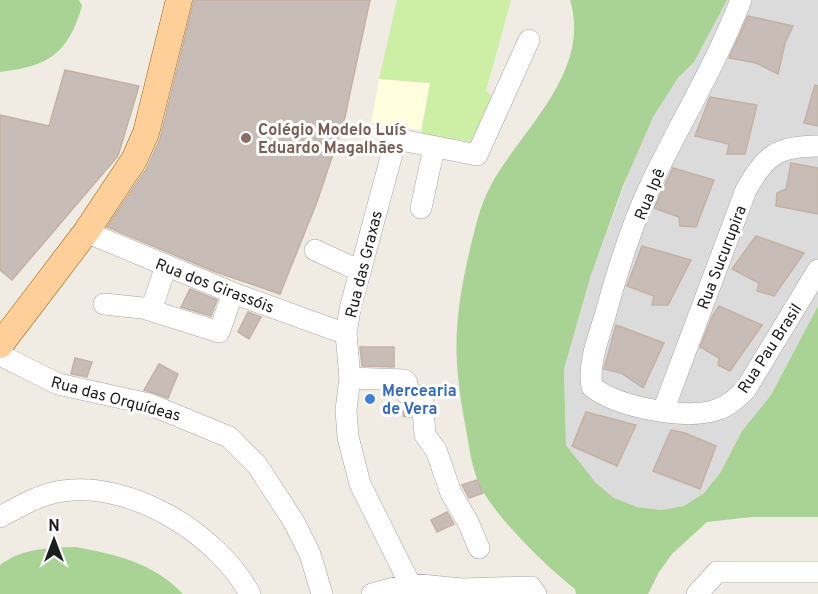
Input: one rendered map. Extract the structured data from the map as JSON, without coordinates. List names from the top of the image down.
{
  "streets": {
    "street": [
      "Rua Ipê",
      "Rua Sucurupira",
      "Rua das Graxas",
      "Rua dos Girassóis",
      "Rua Pau Brasil",
      "Rua das Orquídeas"
    ]
  },
  "crossings": [
    ["Rua Ipê", "Rua Pau Brasil"],
    ["Rua Sucurupira", "Rua Pau Brasil"],
    ["Rua das Graxas", "Rua dos Girassóis"]
  ],
  "places": ["Colégio Modelo Luís Eduardo Magalhães", "Mercearia de Vera"],
  "north": "top"
}
